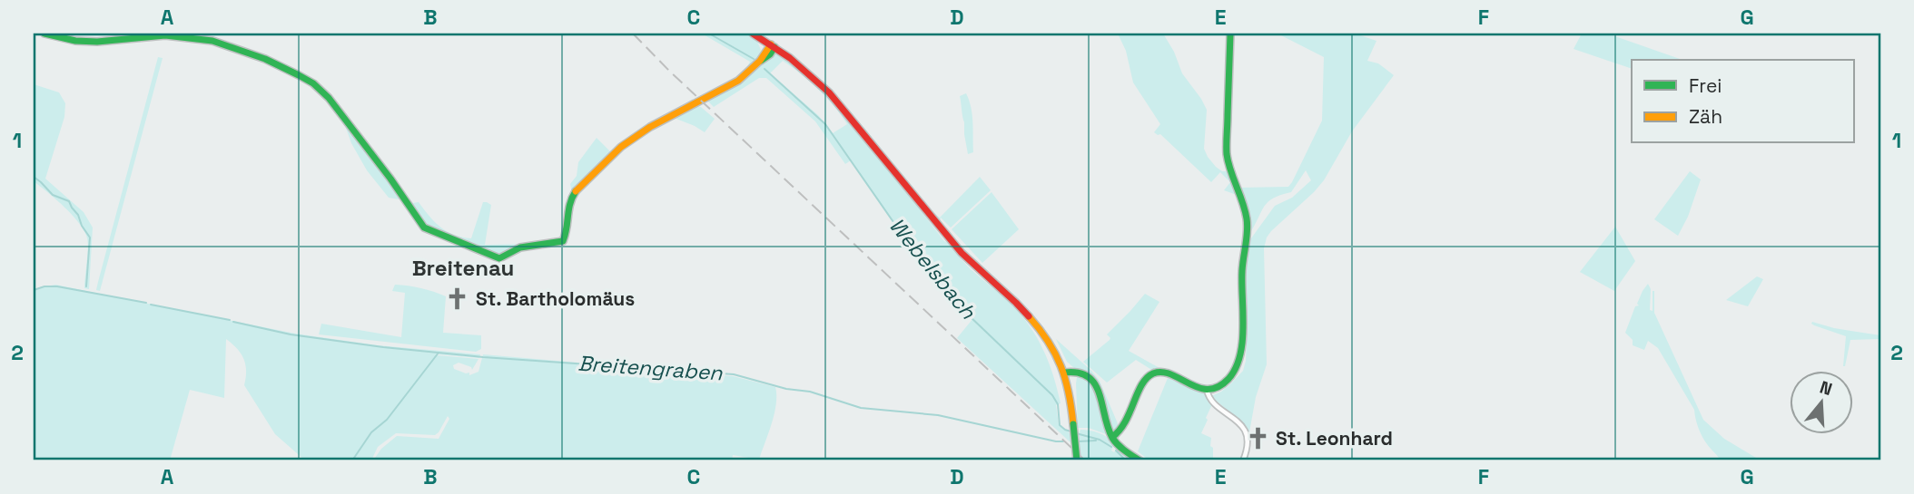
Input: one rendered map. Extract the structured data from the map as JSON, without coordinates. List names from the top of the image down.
{
  "districts": ["Breitenau"],
  "water": ["Webelsbach", "Breitengraben"],
  "places": {
    "church": ["St. Bartholomäus", "St. Leonhard"]
  },
  "legend": ["Frei", "Zäh"],
  "north": "top",
  "grid": {
    "columns": [
      "A",
      "B",
      "C",
      "D",
      "E",
      "F",
      "G"
    ],
    "rows": ["1", "2"]
  }
}
